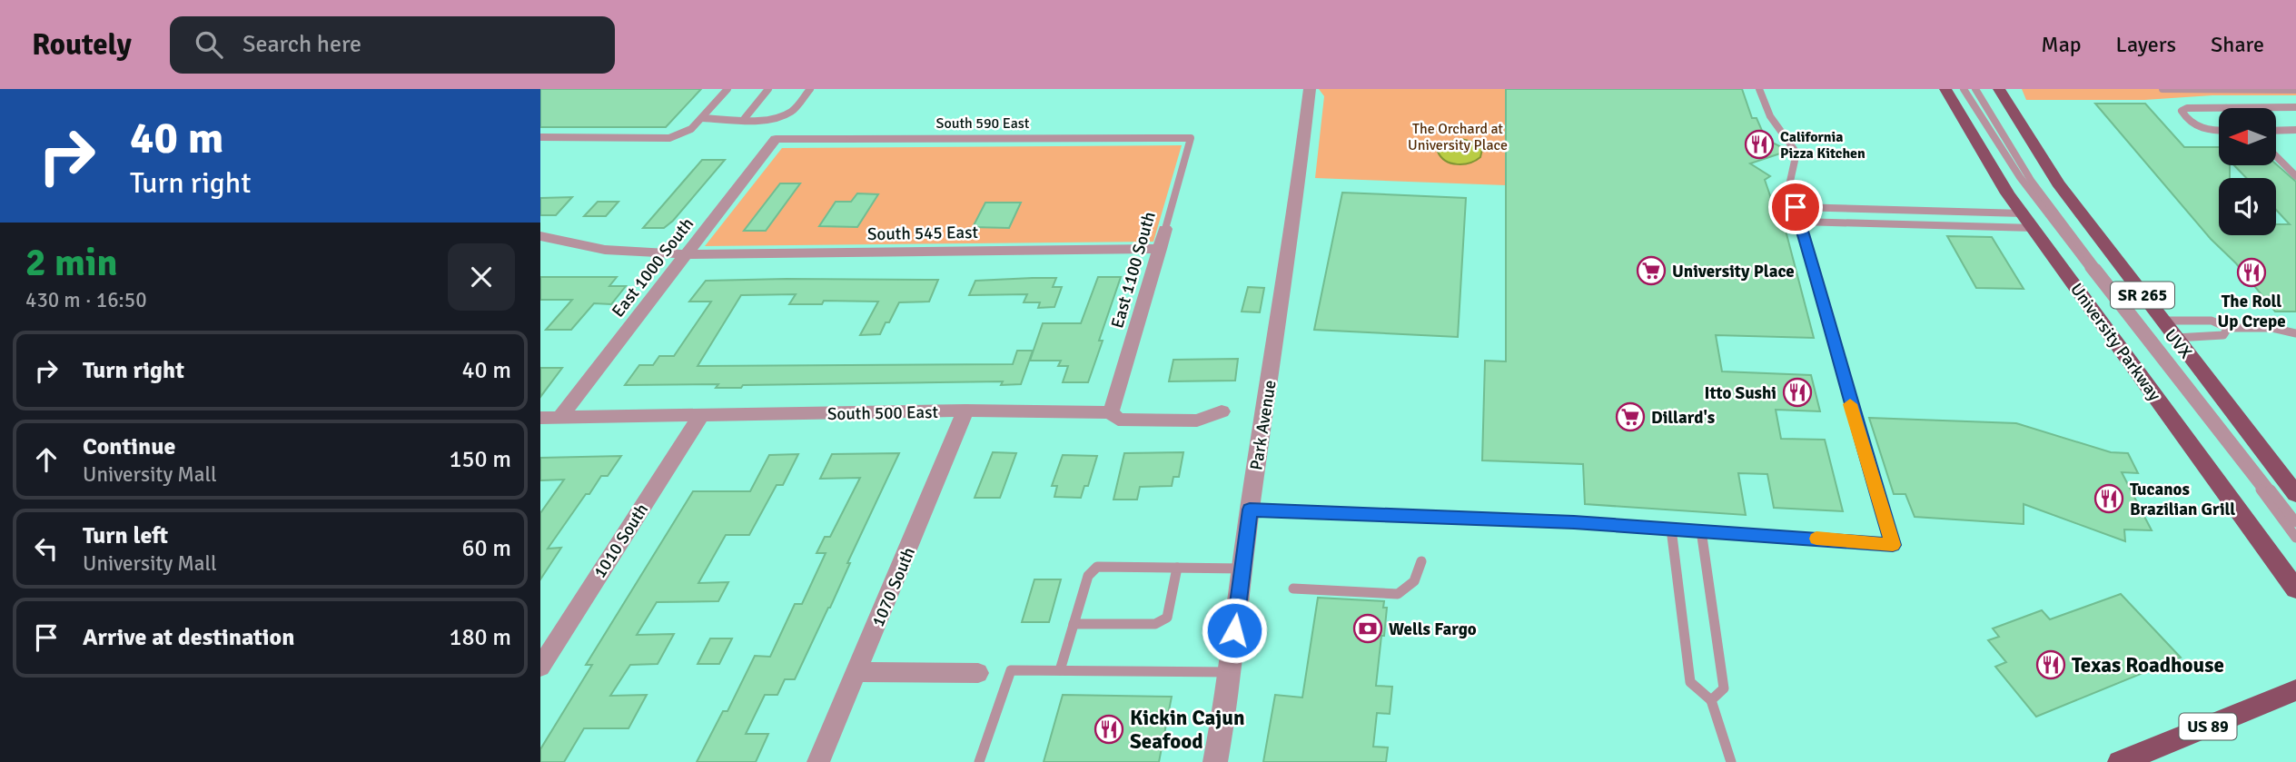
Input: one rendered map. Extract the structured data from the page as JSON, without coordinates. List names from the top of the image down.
{
  "streets": {
    "main road": ["SR 265", "University Parkway", "US 89"],
    "street": [
      "South 590 East",
      "South 545 East",
      "East 1000 South",
      "East 1100 South",
      "South 500 East",
      "Park Avenue",
      "1010 South",
      "1070 South"
    ],
    "lane": ["UVX"]
  },
  "crossings": [
    ["South 590 East", "East 1000 South"],
    ["South 590 East", "East 1100 South"],
    ["South 545 East", "East 1000 South"],
    ["South 545 East", "East 1100 South"],
    ["East 1000 South", "South 500 East"],
    ["East 1100 South", "South 500 East"],
    ["South 500 East", "1010 South"],
    ["South 500 East", "1070 South"]
  ],
  "parks": ["The Orchard at University Place"],
  "places": {
    "restaurant": [
      "California Pizza Kitchen",
      "The Roll Up Crepe",
      "Itto Sushi",
      "Tucanos Brazilian Grill",
      "Texas Roadhouse",
      "Kickin Cajun Seafood"
    ],
    "supermarket": ["University Place", "Dillard's"],
    "bank": ["Wells Fargo"]
  },
  "north": "left",
  "page": {
    "header": "Routely",
    "search": "Search here",
    "nav": ["Map", "Layers", "Share"],
    "turn": ["40 m", "Turn right"],
    "heading": ["2 min", "430 m · 16:50"],
    "list": [
      {
        "name": "Turn right",
        "value": "40 m"
      },
      {
        "name": "Continue",
        "note": "University Mall",
        "value": "150 m"
      },
      {
        "name": "Turn left",
        "note": "University Mall",
        "value": "60 m"
      },
      {
        "name": "Arrive at destination",
        "value": "180 m"
      }
    ]
  }
}
